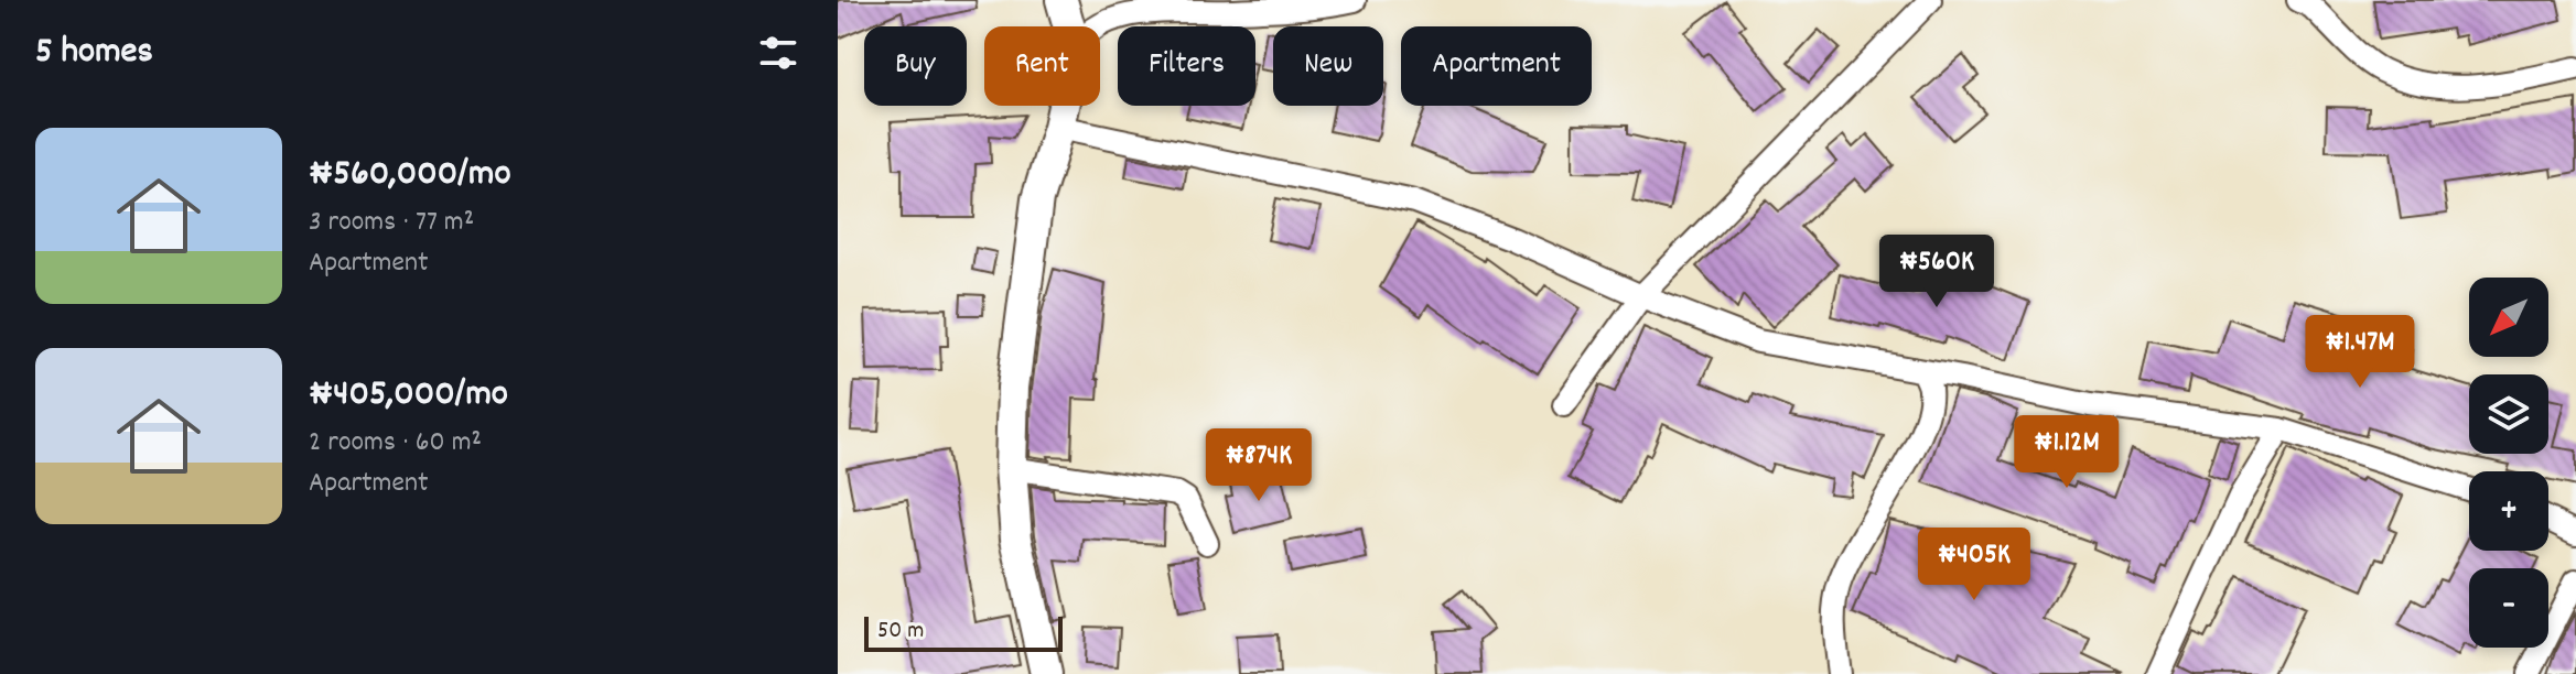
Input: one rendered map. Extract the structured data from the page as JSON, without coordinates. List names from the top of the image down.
{
  "scale_bar": "50 m",
  "north": "bottom left",
  "page": {
    "heading": "5 homes",
    "chip": [
      "Buy",
      "Rent",
      "Filters",
      "New",
      "Apartment"
    ],
    "list": [
      {
        "name": "₦560,000/mo",
        "note": "3 rooms · 77 m² · Apartment"
      },
      {
        "name": "₦405,000/mo",
        "note": "2 rooms · 60 m² · Apartment"
      }
    ],
    "price": [
      "₦560K",
      "₦1.47M",
      "₦1.12M",
      "₦874K",
      "₦405K"
    ],
    "map_buttons": ["+", "−"],
    "scale": "50 m"
  }
}
